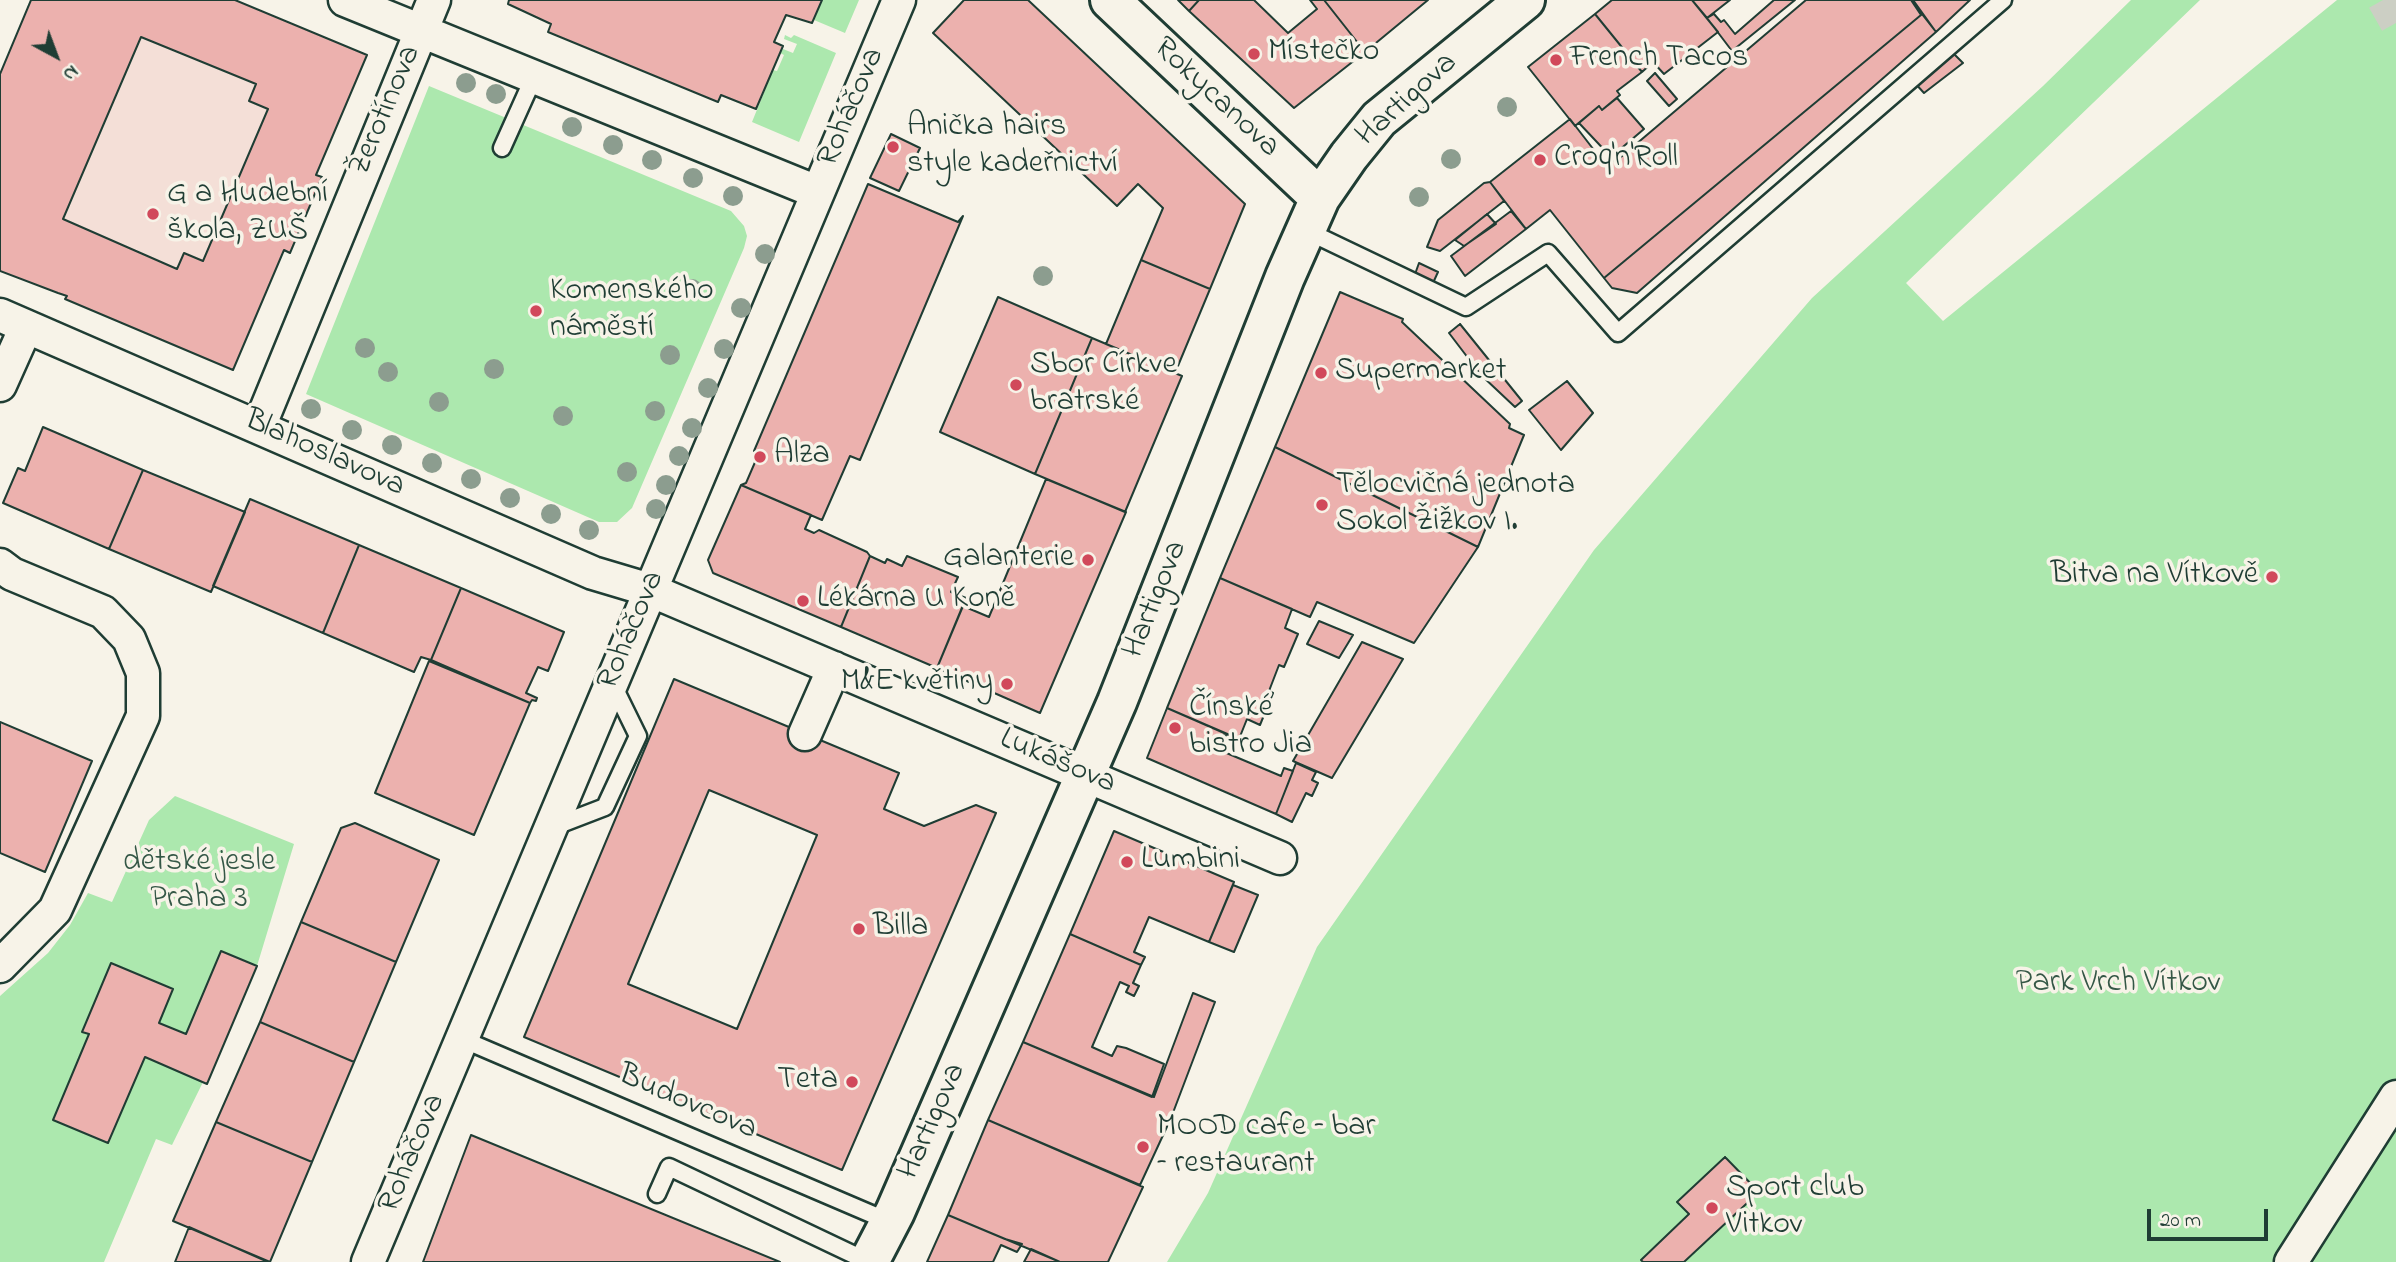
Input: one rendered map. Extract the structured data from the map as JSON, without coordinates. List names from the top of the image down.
{
  "streets": {
    "main road": ["Rokycanova", "Hartigova"],
    "street": [
      "Roháčova",
      "Žerotínova",
      "Blahoslavova",
      "Lukášova"
    ],
    "lane": ["Budovcova"]
  },
  "crossings": [
    ["Rokycanova", "Hartigova"],
    ["Hartigova", "Lukášova"],
    ["Hartigova", "Budovcova"],
    ["Roháčova", "Blahoslavova"],
    ["Roháčova", "Lukášova"],
    ["Roháčova", "Budovcova"],
    ["Žerotínova", "Blahoslavova"],
    ["Blahoslavova", "Lukášova"]
  ],
  "parks": ["dětské jesle Praha 3", "Park Vrch Vítkov"],
  "places": [
    "Místečko",
    "French Tacos",
    "Anička hairs style kadeřnictví",
    "Croq'n'Roll",
    "G a Hudební škola, ZUŠ",
    "Komenského náměstí",
    "Supermarket",
    "Sbor Církve bratrské",
    "Alza",
    "Tělocvičná jednota Sokol Žižkov I.",
    "Galanterie",
    "Bitva na Vítkově",
    "Lékárna U Koně",
    "M&E květiny",
    "Čínské bistro Jia",
    "Lumbini",
    "Billa",
    "Teta",
    "MOOD cafe – bar – restaurant",
    "Sport club Vitkov"
  ],
  "scale_bar": "20 m",
  "north": "bottom right"
}
